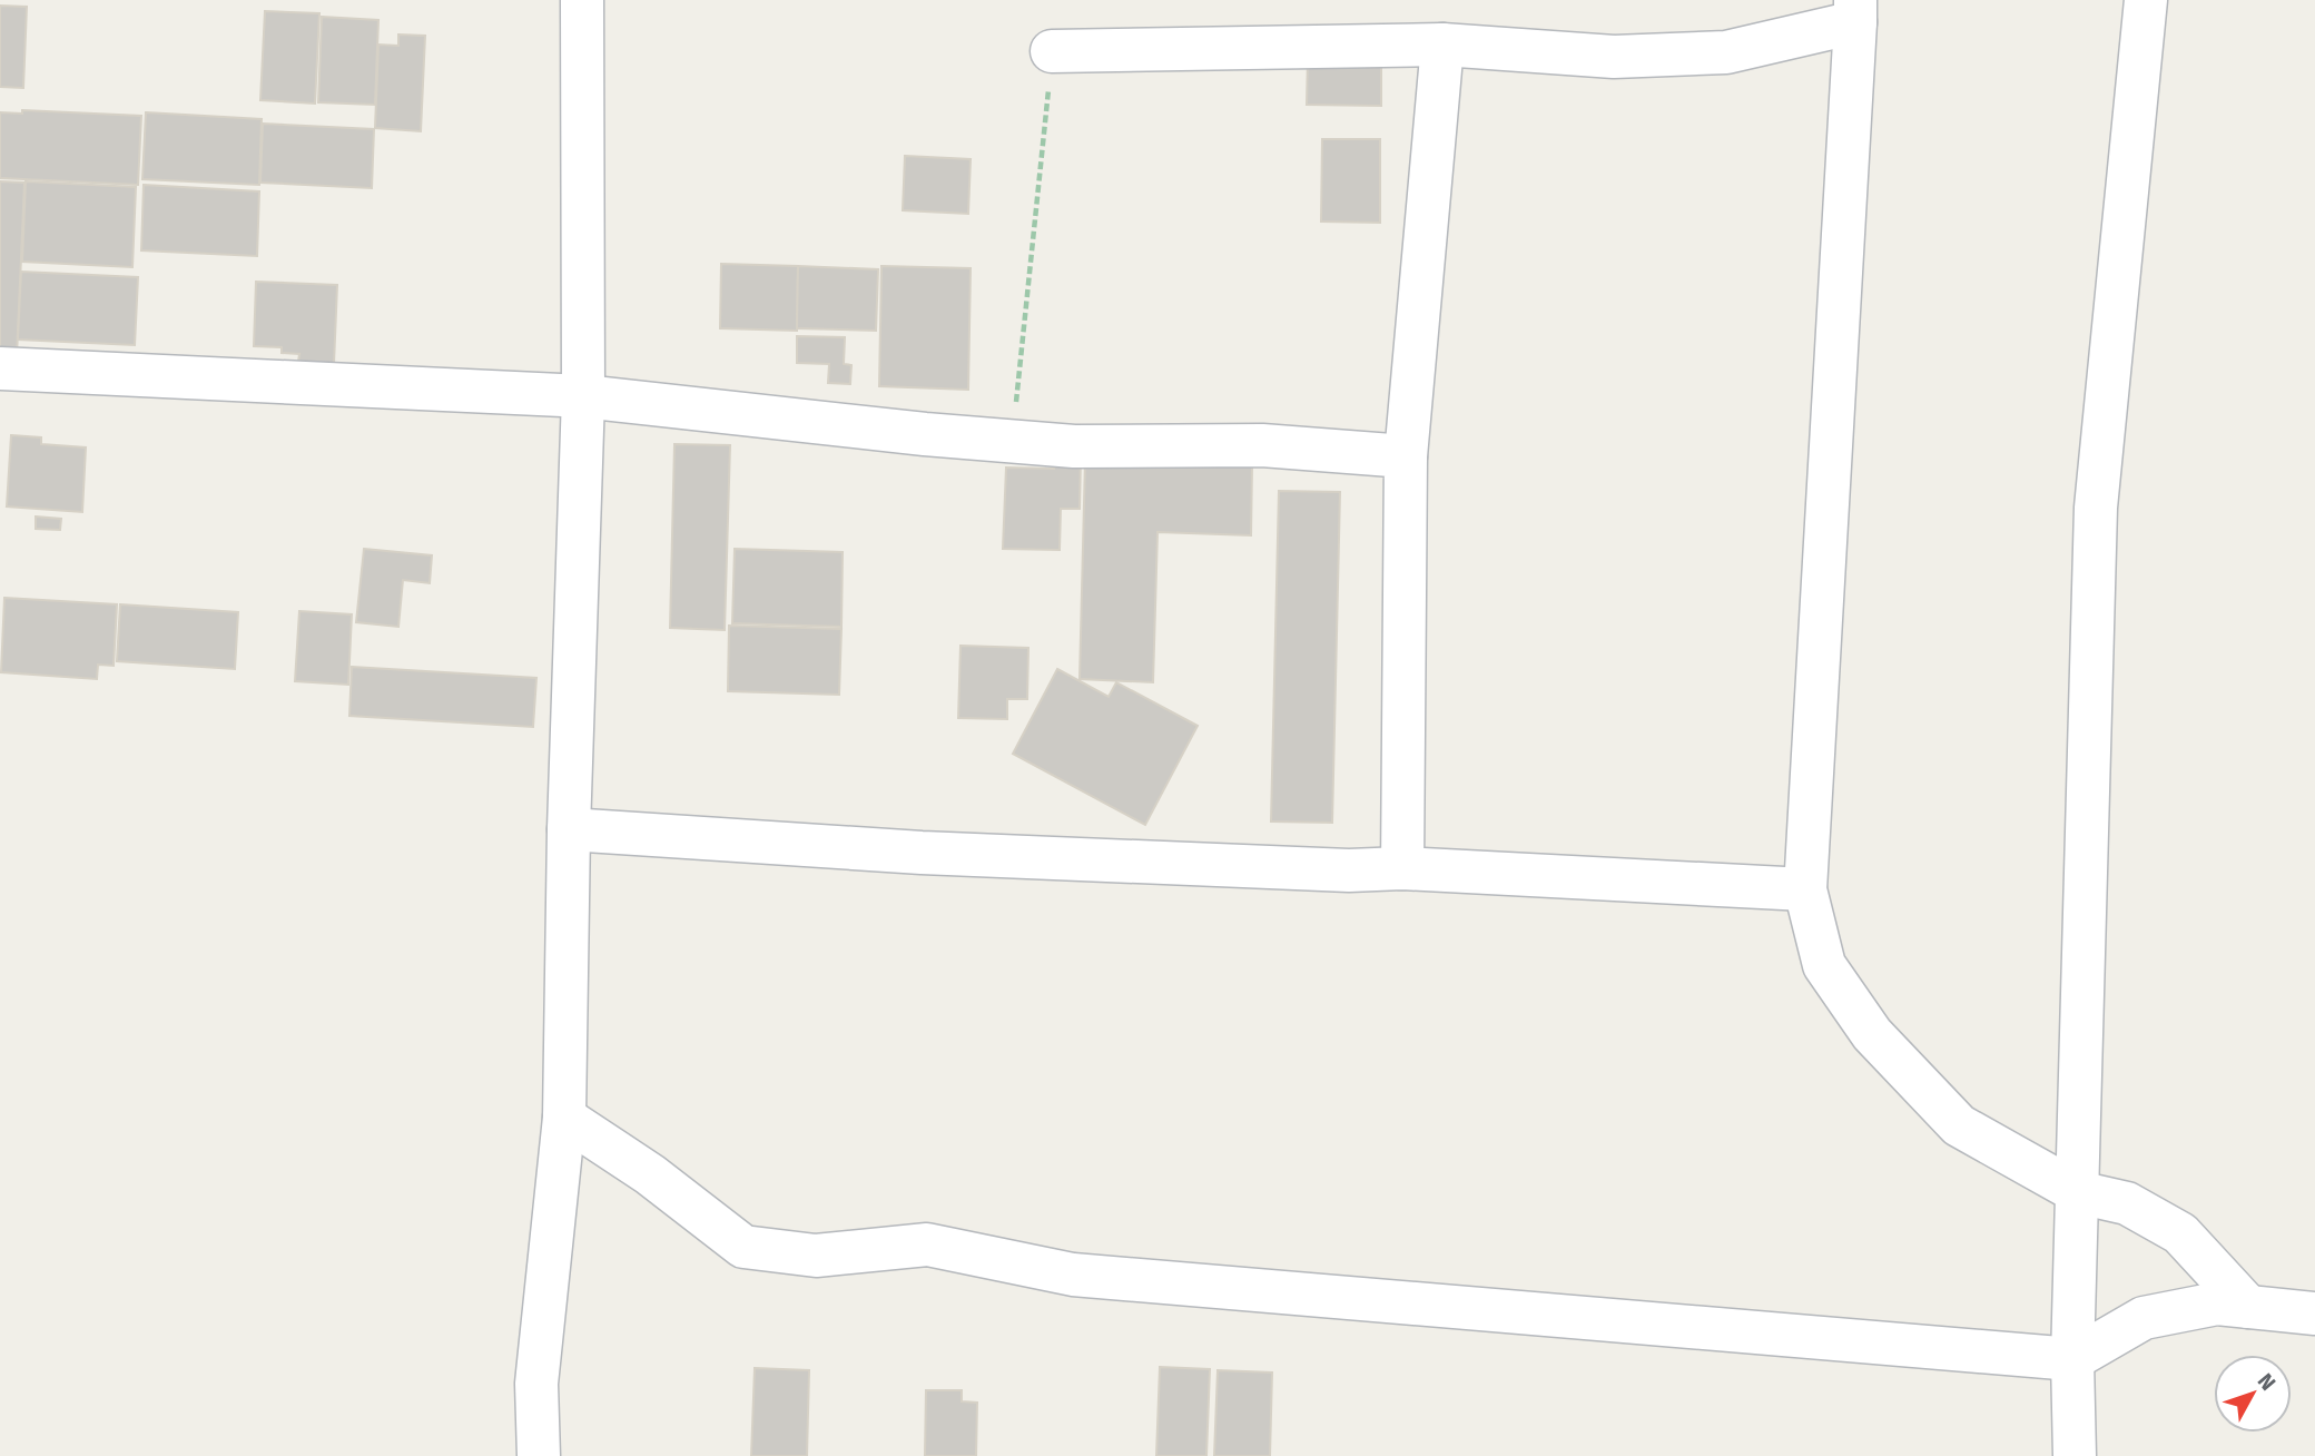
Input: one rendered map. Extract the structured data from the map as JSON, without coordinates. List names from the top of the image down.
{
  "north": "top right"
}
